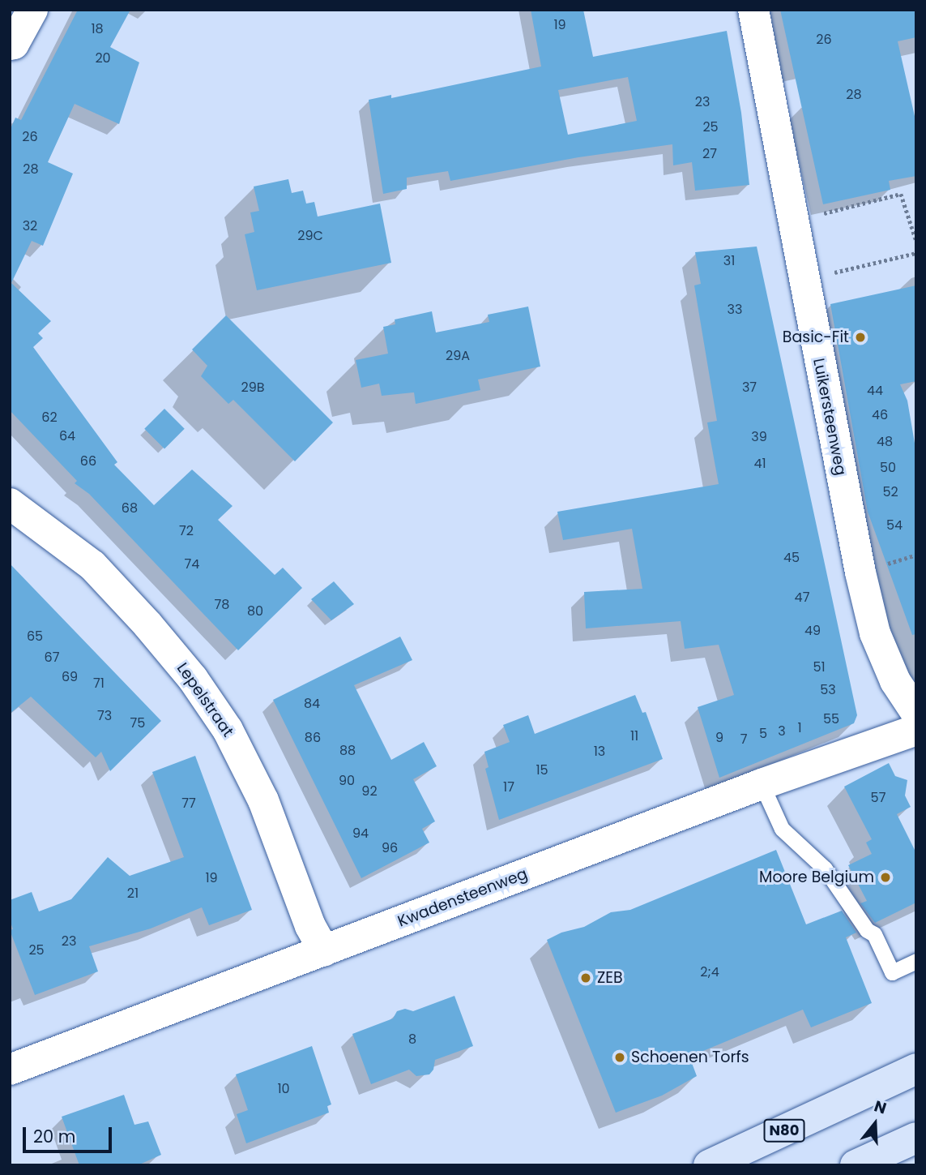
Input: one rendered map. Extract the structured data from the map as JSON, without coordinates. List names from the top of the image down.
{
  "streets": {
    "main road": ["N80"],
    "street": ["Luikersteenweg", "Lepelstraat", "Kwadensteenweg"]
  },
  "crossings": [
    ["Lepelstraat", "Kwadensteenweg"]
  ],
  "places": [
    "Basic-Fit",
    "Moore Belgium",
    "ZEB",
    "Schoenen Torfs"
  ],
  "house_numbers": [
    "19",
    "18",
    "26",
    "20",
    "28",
    "23",
    "25",
    "26",
    "27",
    "28",
    "32",
    "29C",
    "31",
    "33",
    "29A",
    "29B",
    "37",
    "44",
    "46",
    "62",
    "64",
    "39",
    "48",
    "66",
    "41",
    "50",
    "52",
    "68",
    "54",
    "72",
    "45",
    "74",
    "47",
    "78",
    "80",
    "49",
    "65",
    "67",
    "51",
    "69",
    "71",
    "53",
    "84",
    "73",
    "55",
    "75",
    "1",
    "3",
    "5",
    "11",
    "86",
    "9",
    "7",
    "88",
    "13",
    "15",
    "90",
    "17",
    "92",
    "57",
    "77",
    "94",
    "96",
    "19",
    "21",
    "23",
    "25",
    "2;4",
    "8",
    "10"
  ],
  "scale_bar": "20 m",
  "north": "top"
}
